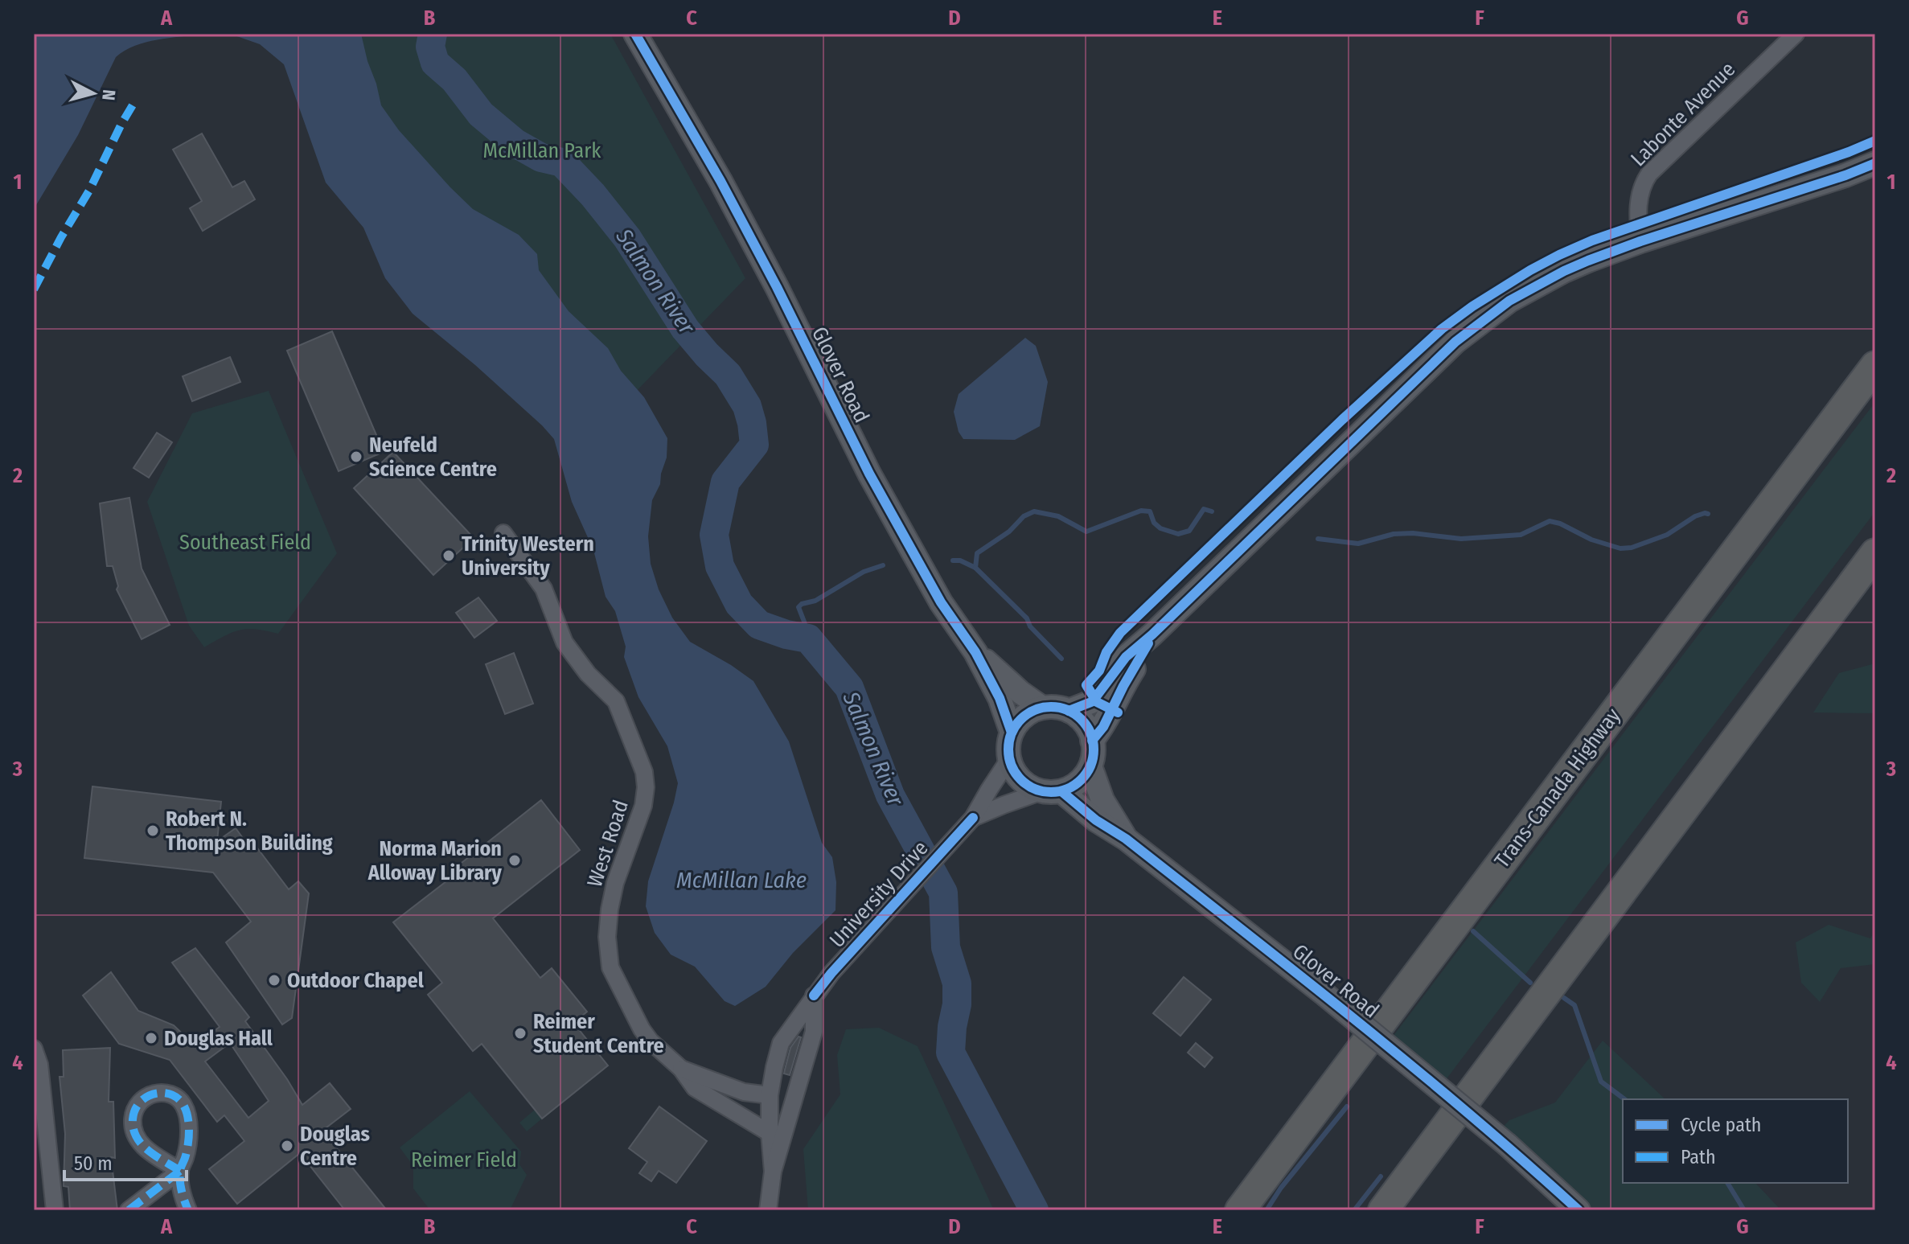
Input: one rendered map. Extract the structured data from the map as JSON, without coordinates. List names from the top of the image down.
{
  "streets": {
    "highway": ["Trans-Canada Highway"],
    "main road": ["Glover Road"],
    "street": ["Labonte Avenue", "West Road", "University Drive"]
  },
  "crossings": [
    ["Glover Road", "University Drive"],
    ["West Road", "University Drive"]
  ],
  "water": ["Salmon River", "McMillan Lake"],
  "parks": ["McMillan Park", "Southeast Field", "Reimer Field"],
  "places": [
    "Neufeld Science Centre",
    "Trinity Western University",
    "Robert N. Thompson Building",
    "Norma Marion Alloway Library",
    "Outdoor Chapel",
    "Reimer Student Centre",
    "Douglas Hall",
    "Douglas Centre"
  ],
  "legend": ["Cycle path", "Path"],
  "scale_bar": "50 m",
  "north": "right",
  "grid": {
    "columns": [
      "A",
      "B",
      "C",
      "D",
      "E",
      "F",
      "G"
    ],
    "rows": [
      "1",
      "2",
      "3",
      "4"
    ]
  }
}
